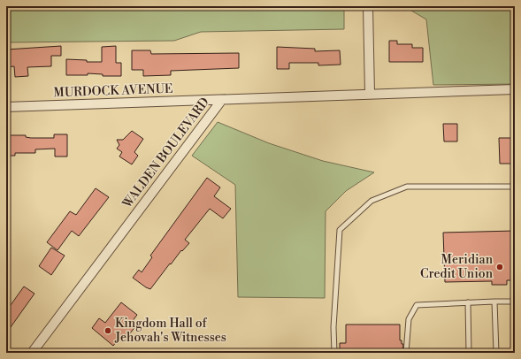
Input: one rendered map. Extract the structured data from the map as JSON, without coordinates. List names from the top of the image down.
{
  "streets": {
    "street": ["MURDOCK AVENUE", "WALDEN BOULEVARD"]
  },
  "crossings": [
    ["MURDOCK AVENUE", "WALDEN BOULEVARD"]
  ],
  "places": ["Meridian Credit Union", "Kingdom Hall of Jehovah's Witnesses"]
}
